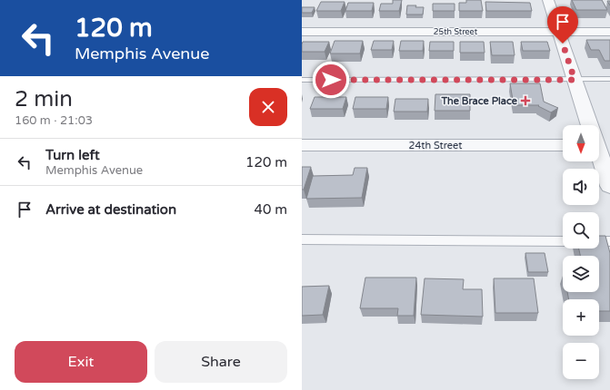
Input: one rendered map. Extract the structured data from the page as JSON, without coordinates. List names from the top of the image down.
{
  "streets": {
    "street": ["25th Street", "24th Street"]
  },
  "places": {
    "health": ["The Brace Place"]
  },
  "north": "bottom",
  "page": {
    "turn": ["120 m", "Memphis Avenue"],
    "heading": ["2 min", "160 m · 21:03"],
    "map_buttons": ["+", "−"],
    "list": [
      {
        "name": "Turn left",
        "note": "Memphis Avenue",
        "value": "120 m"
      },
      {
        "name": "Arrive at destination",
        "value": "40 m"
      }
    ],
    "buttons": ["Exit", "Share"]
  }
}
